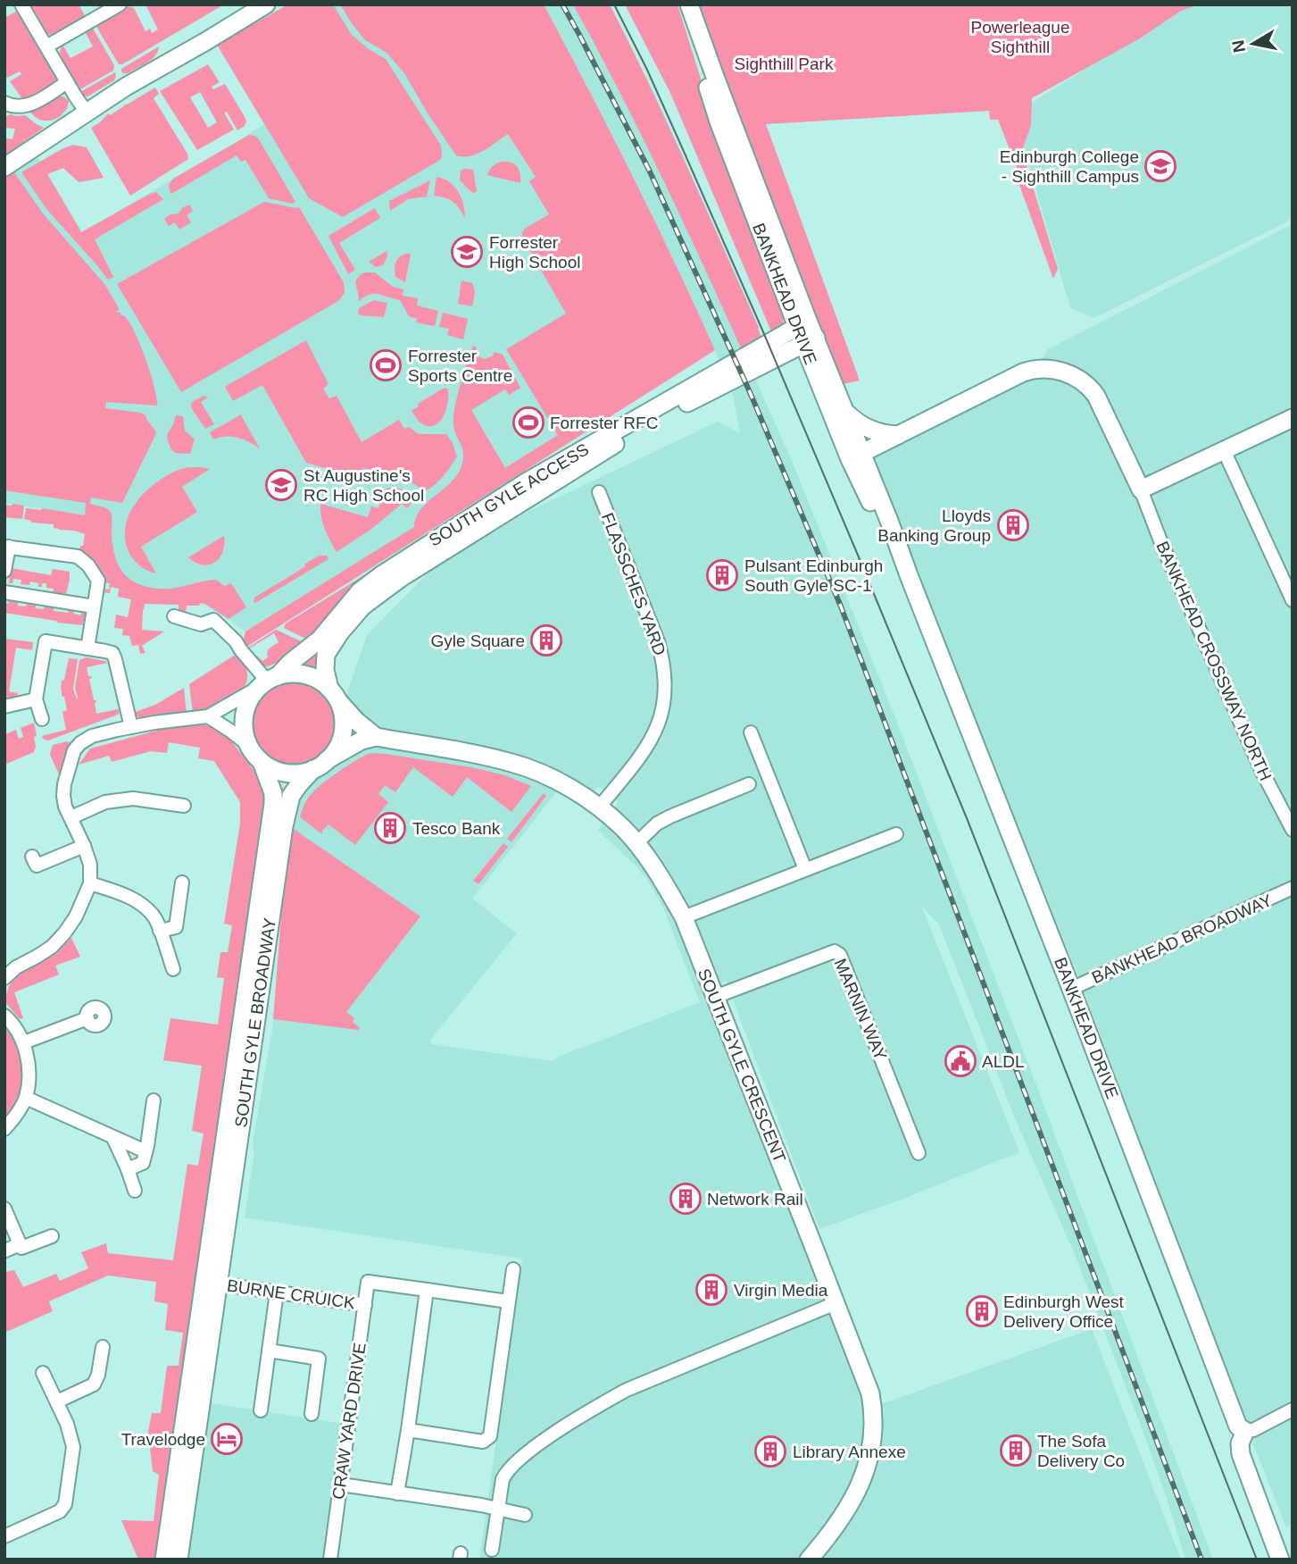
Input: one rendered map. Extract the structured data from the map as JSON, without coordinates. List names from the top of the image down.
{
  "streets": {
    "street": [
      "BANKHEAD DRIVE",
      "SOUTH GYLE ACCESS",
      "FLASSCHES YARD",
      "BANKHEAD CROSSWAY NORTH",
      "BANKHEAD BROADWAY",
      "MARNIN WAY",
      "SOUTH GYLE BROADWAY",
      "SOUTH GYLE CRESCENT",
      "BURNE CRUICK",
      "CRAW YARD DRIVE"
    ]
  },
  "crossings": [
    ["BANKHEAD DRIVE", "SOUTH GYLE ACCESS"],
    ["BANKHEAD DRIVE", "BANKHEAD BROADWAY"],
    ["SOUTH GYLE ACCESS", "SOUTH GYLE BROADWAY"],
    ["FLASSCHES YARD", "SOUTH GYLE CRESCENT"],
    ["MARNIN WAY", "SOUTH GYLE CRESCENT"],
    ["SOUTH GYLE BROADWAY", "BURNE CRUICK"],
    ["BURNE CRUICK", "CRAW YARD DRIVE"]
  ],
  "parks": ["Powerleague Sighthill", "Sighthill Park"],
  "places": {
    "school or university": ["Edinburgh College - Sighthill Campus", "Forrester High School", "St Augustine's RC High School"],
    "sports": ["Forrester Sports Centre", "Forrester RFC"],
    "building": [
      "Lloyds Banking Group",
      "Pulsant Edinburgh South Gyle SC-1",
      "Gyle Square",
      "Tesco Bank",
      "Network Rail",
      "Virgin Media",
      "Edinburgh West Delivery Office",
      "The Sofa Delivery Co",
      "Library Annexe"
    ],
    "public building": ["ALDL"],
    "hotel": ["Travelodge"]
  },
  "north": "left"
}
